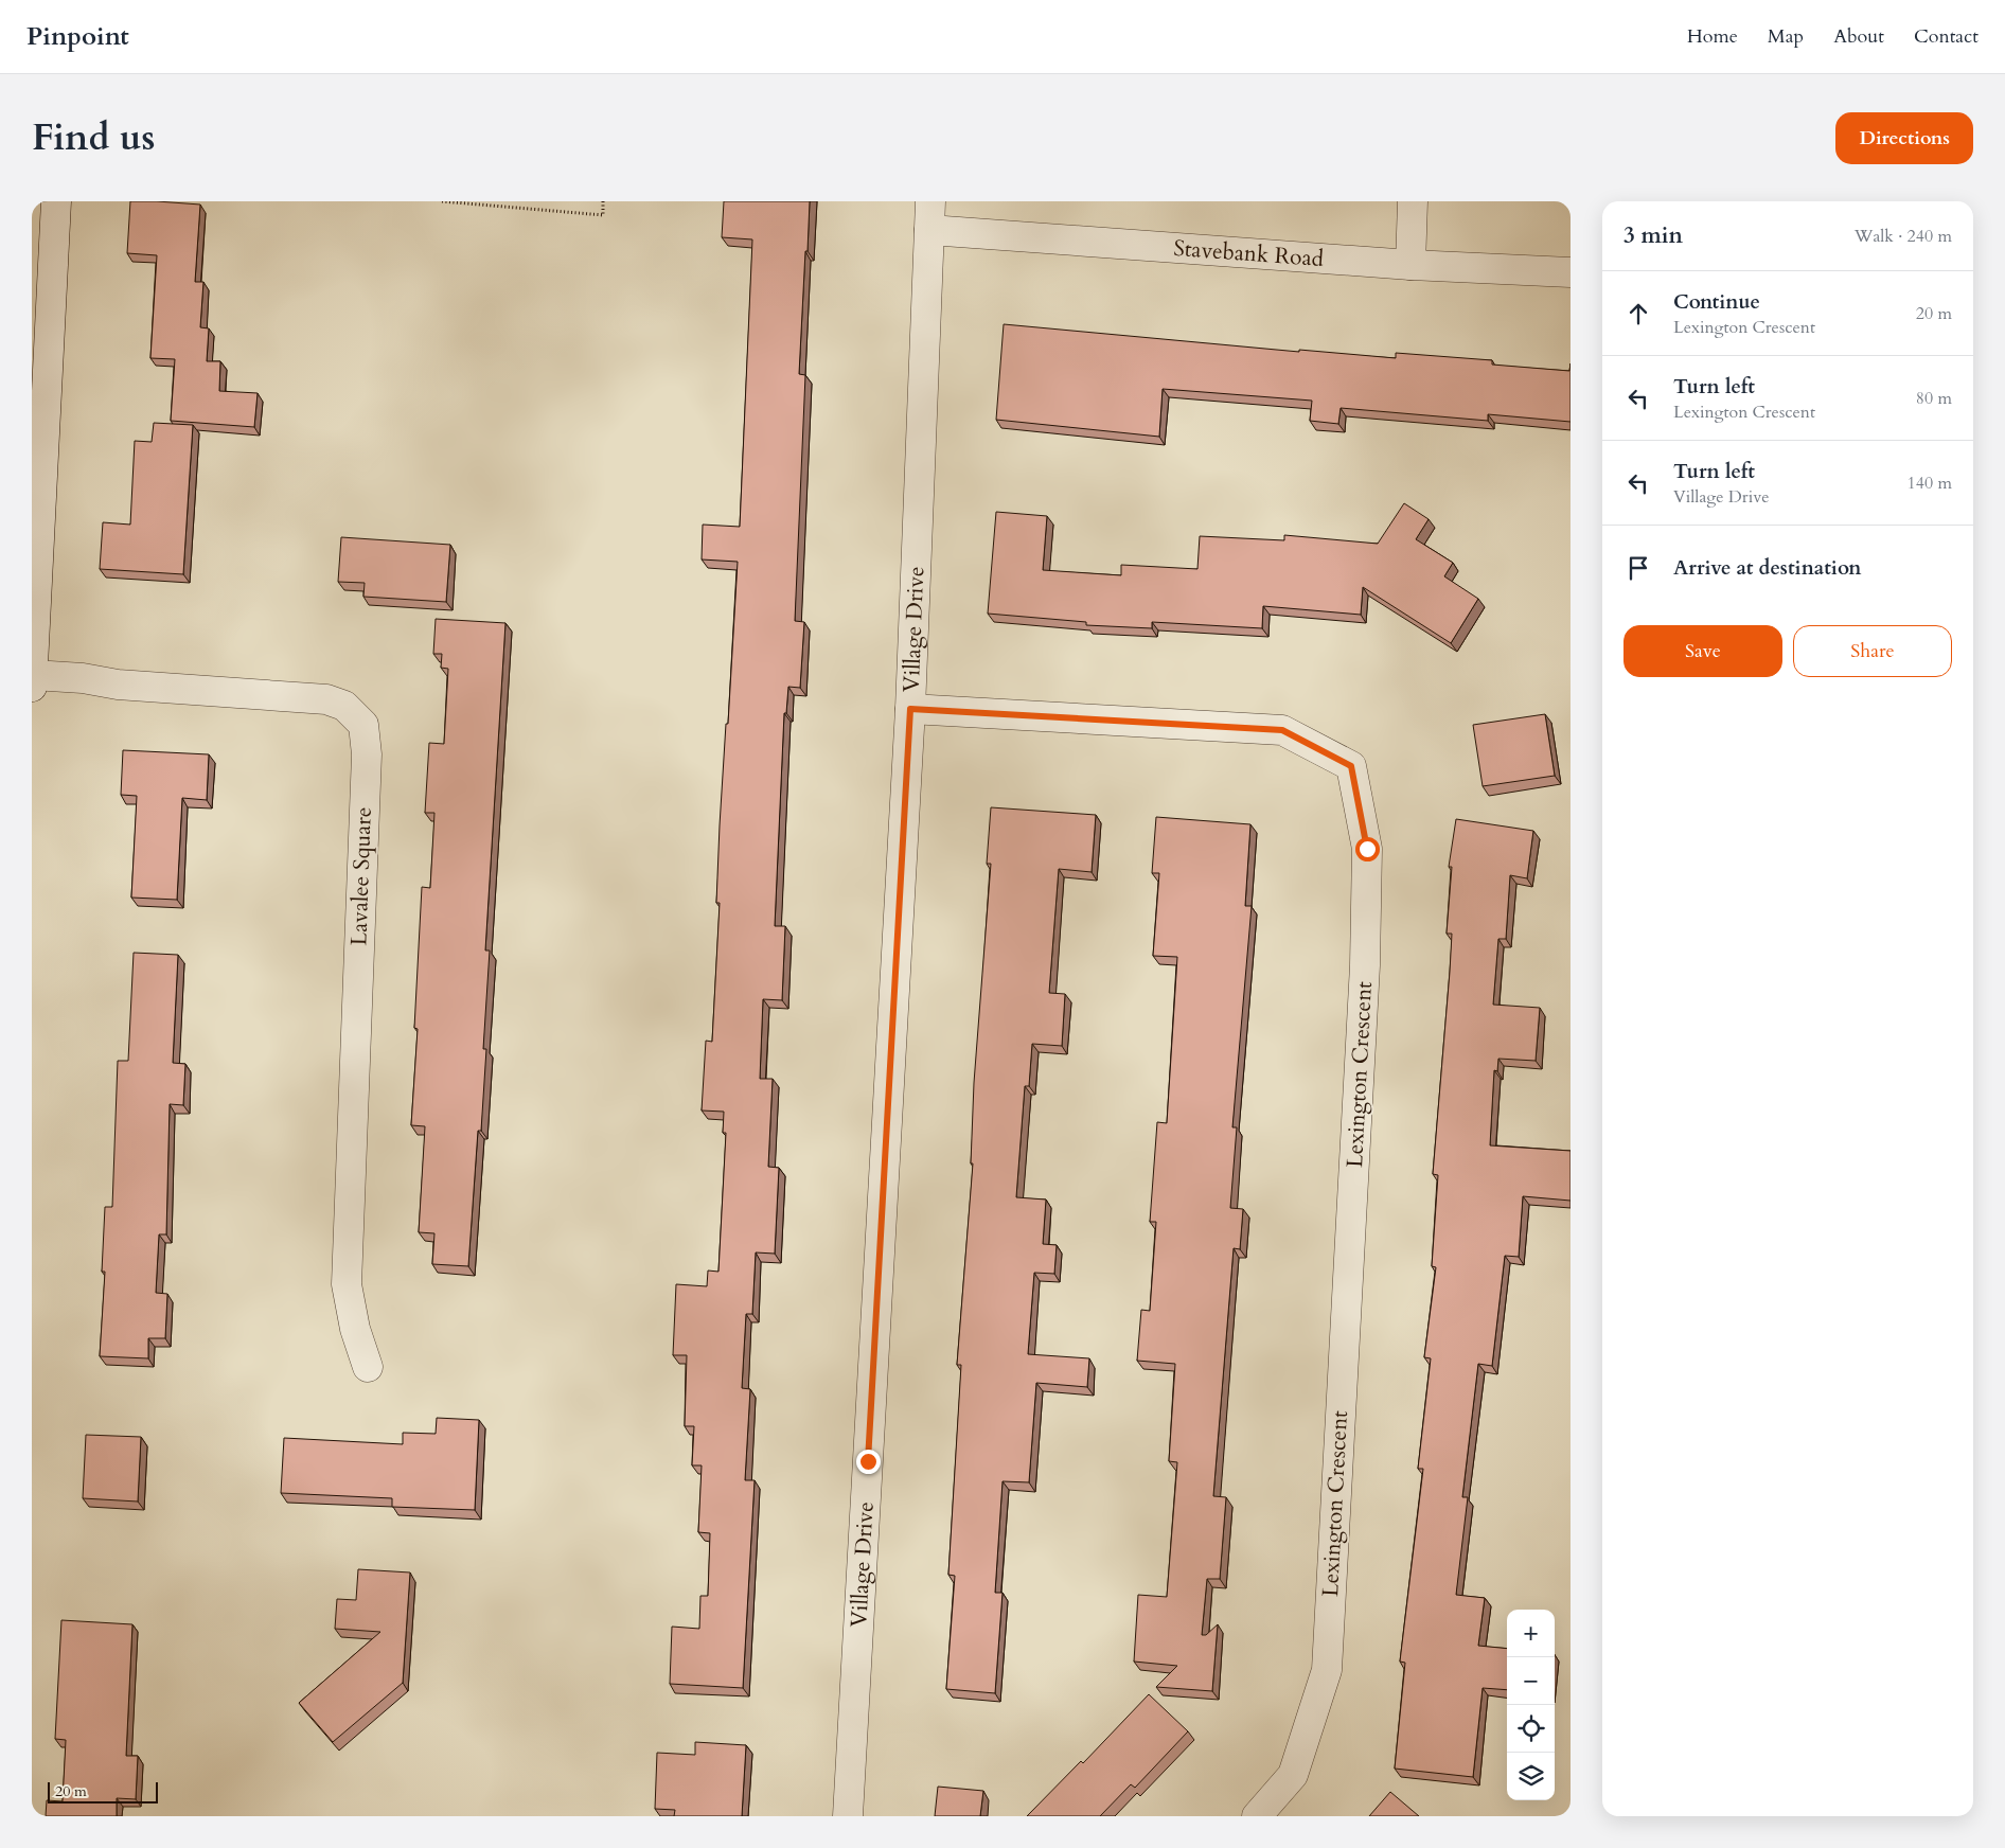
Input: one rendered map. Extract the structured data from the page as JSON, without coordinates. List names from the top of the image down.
{
  "streets": {
    "street": [
      "Stavebank Road",
      "Village Drive",
      "Lavalee Square",
      "Lexington Crescent"
    ]
  },
  "crossings": [
    ["Stavebank Road", "Village Drive"],
    ["Village Drive", "Lexington Crescent"]
  ],
  "scale_bar": "20 m",
  "page": {
    "header": "Pinpoint",
    "nav": [
      "Home",
      "Map",
      "About",
      "Contact"
    ],
    "title": "Find us",
    "buttons": [
      "Directions",
      ["Save", "Share"]
    ],
    "heading": ["3 min", "Walk · 240 m"],
    "list": [
      ["Continue", "Lexington Crescent", "20 m"],
      ["Turn left", "Lexington Crescent", "80 m"],
      ["Turn left", "Village Drive", "140 m"],
      "Arrive at destination"
    ],
    "map_buttons": ["+", "−"],
    "scale": "20 m"
  }
}
